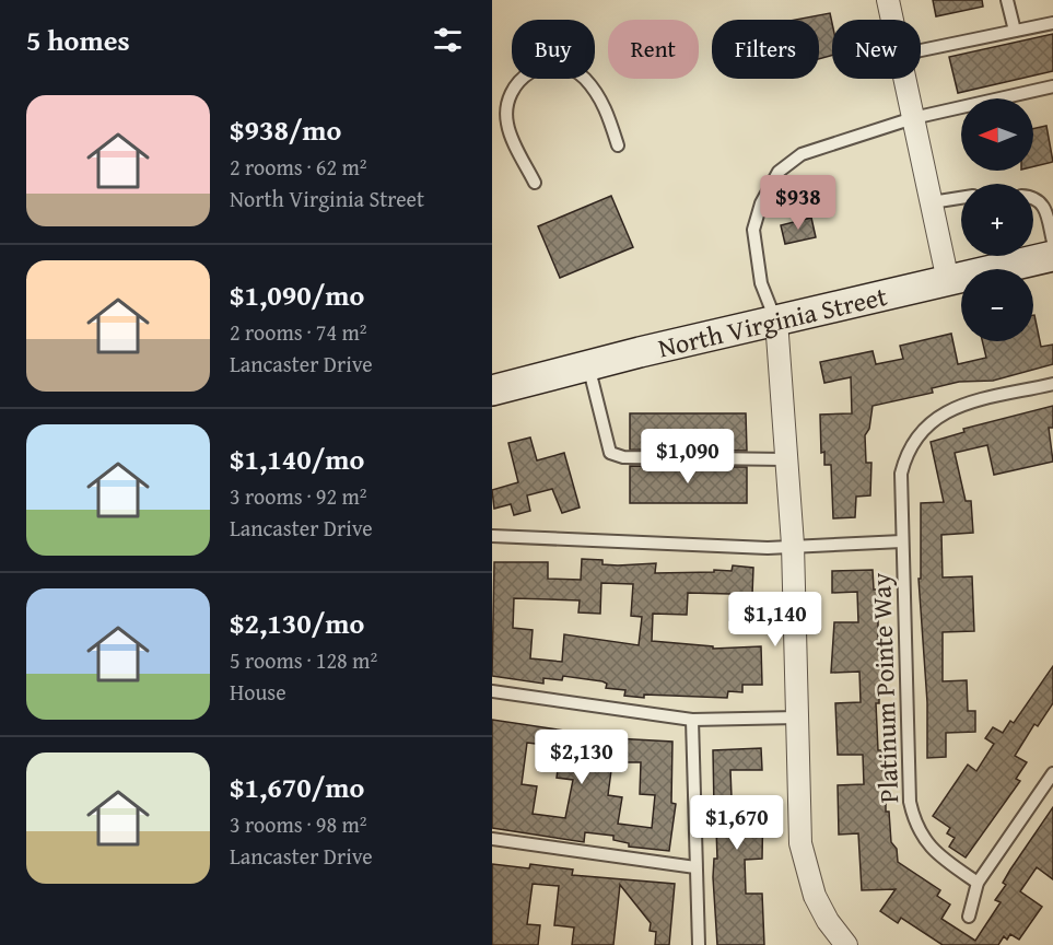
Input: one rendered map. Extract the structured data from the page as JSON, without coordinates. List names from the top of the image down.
{
  "streets": {
    "main road": ["North Virginia Street"],
    "lane": ["Platinum Pointe Way"]
  },
  "north": "left",
  "page": {
    "heading": "5 homes",
    "chip": [
      "Buy",
      "Rent",
      "Filters",
      "New"
    ],
    "list": [
      {
        "name": "$938/mo",
        "note": "2 rooms · 62 m² · North Virginia Street"
      },
      {
        "name": "$1,090/mo",
        "note": "2 rooms · 74 m² · Lancaster Drive"
      },
      {
        "name": "$1,140/mo",
        "note": "3 rooms · 92 m² · Lancaster Drive"
      },
      {
        "name": "$2,130/mo",
        "note": "5 rooms · 128 m² · House"
      },
      {
        "name": "$1,670/mo",
        "note": "3 rooms · 98 m² · Lancaster Drive"
      }
    ],
    "map_buttons": ["+", "−"],
    "price": [
      "$938",
      "$1,090",
      "$1,140",
      "$2,130",
      "$1,670"
    ]
  }
}
